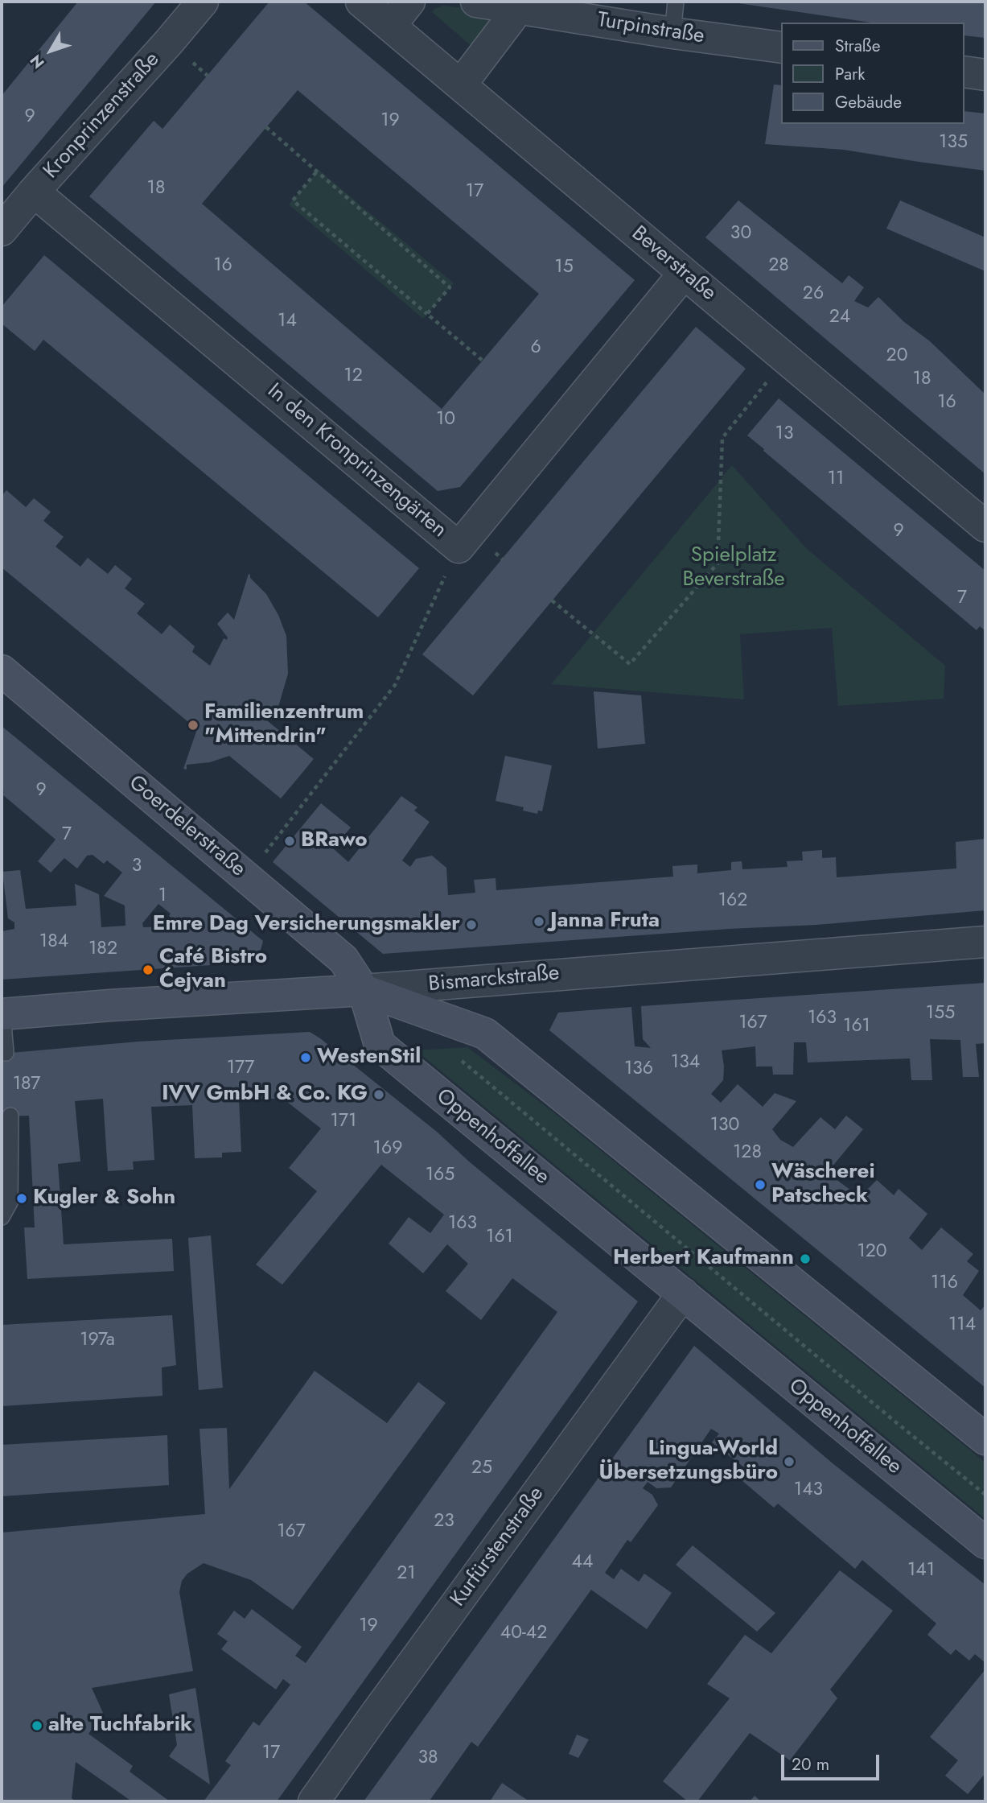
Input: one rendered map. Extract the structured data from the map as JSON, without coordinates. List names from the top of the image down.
{
  "streets": {
    "street": [
      "Turpinstraße",
      "Kronprinzenstraße",
      "Beverstraße",
      "In den Kronprinzengärten",
      "Goerdelerstraße",
      "Bismarckstraße",
      "Oppenhoffallee",
      "Kurfürstenstraße"
    ]
  },
  "crossings": [
    ["Kronprinzenstraße", "In den Kronprinzengärten"],
    ["Beverstraße", "In den Kronprinzengärten"],
    ["Goerdelerstraße", "Bismarckstraße"],
    ["Goerdelerstraße", "Oppenhoffallee"],
    ["Bismarckstraße", "Oppenhoffallee"],
    ["Oppenhoffallee", "Kurfürstenstraße"]
  ],
  "parks": ["Spielplatz Beverstraße"],
  "places": [
    "Familienzentrum \"Mittendrin\"",
    "BRawo",
    "Janna Fruta",
    "Emre Dag Versicherungsmakler",
    "Café Bistro Ćejvan",
    "WestenStil",
    "IVV GmbH & Co. KG",
    "Wäscherei Patscheck",
    "Kugler & Sohn",
    "Herbert Kaufmann",
    "Lingua-World Übersetzungsbüro",
    "alte Tuchfabrik"
  ],
  "house_numbers": [
    "9",
    "19",
    "135",
    "18",
    "17",
    "30",
    "16",
    "28",
    "15",
    "26",
    "24",
    "14",
    "6",
    "20",
    "12",
    "18",
    "16",
    "10",
    "13",
    "11",
    "9",
    "7",
    "9",
    "7",
    "3",
    "1",
    "162",
    "184",
    "182",
    "155",
    "163",
    "167",
    "161",
    "134",
    "177",
    "136",
    "187",
    "171",
    "130",
    "169",
    "128",
    "165",
    "163",
    "161",
    "120",
    "116",
    "114",
    "197a",
    "25",
    "143",
    "23",
    "167",
    "44",
    "141",
    "21",
    "19",
    "40-42",
    "17",
    "38"
  ],
  "legend": ["Straße", "Park", "Gebäude"],
  "scale_bar": "20 m",
  "north": "bottom left"
}
